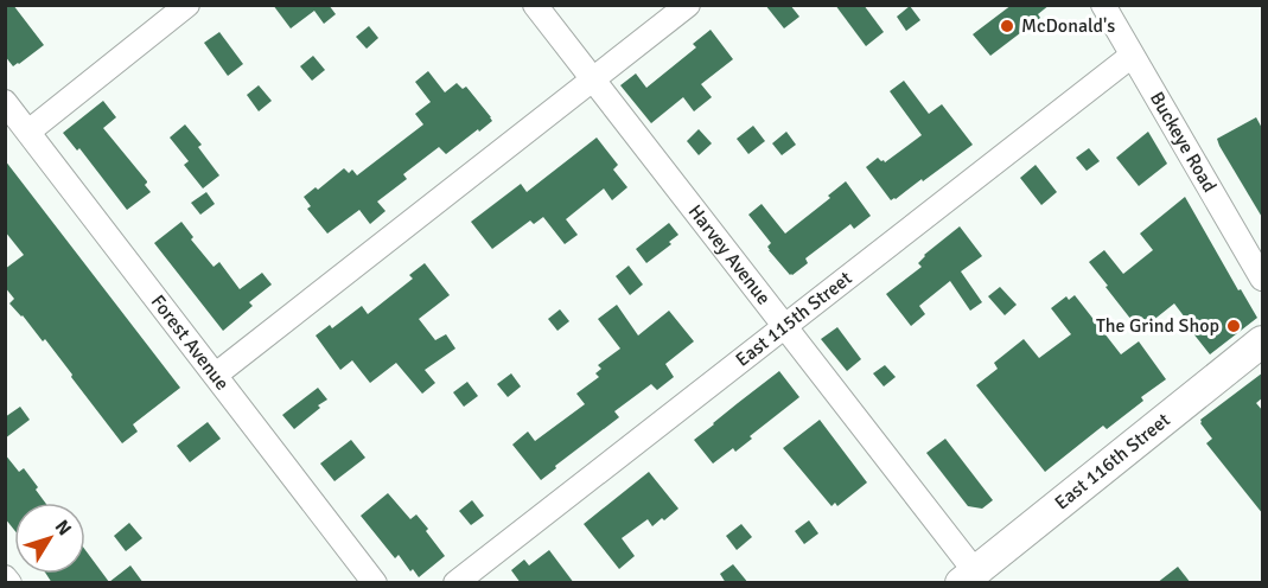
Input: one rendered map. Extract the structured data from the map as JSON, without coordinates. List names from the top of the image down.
{
  "streets": {
    "main road": ["East 116th Street"],
    "street": [
      "Buckeye Road",
      "Harvey Avenue",
      "East 115th Street",
      "Forest Avenue"
    ]
  },
  "crossings": [
    ["Buckeye Road", "East 115th Street"],
    ["Harvey Avenue", "East 115th Street"],
    ["Harvey Avenue", "East 116th Street"]
  ],
  "places": ["McDonald's", "The Grind Shop"],
  "north": "top right"
}
